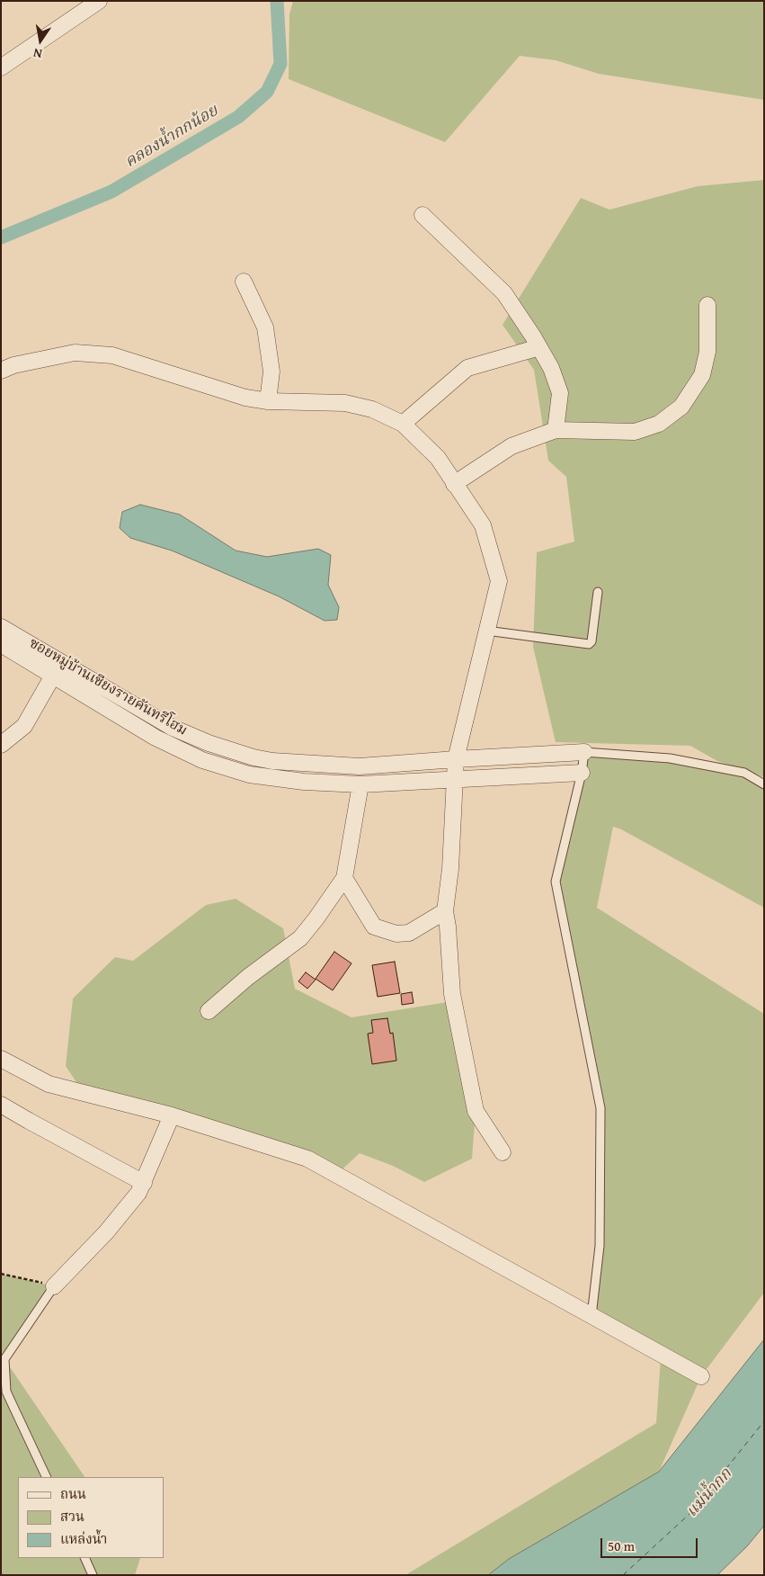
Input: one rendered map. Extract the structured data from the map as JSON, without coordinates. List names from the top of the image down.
{
  "streets": {
    "street": ["ซอยหมู่บ้านเชียงรายคันทรีโฮม"]
  },
  "water": ["คลองน้ำกกน้อย", "แม่น้ำกก"],
  "legend": ["ถนน", "สวน", "แหล่งน้ำ"],
  "scale_bar": "50 m",
  "north": "bottom"
}
